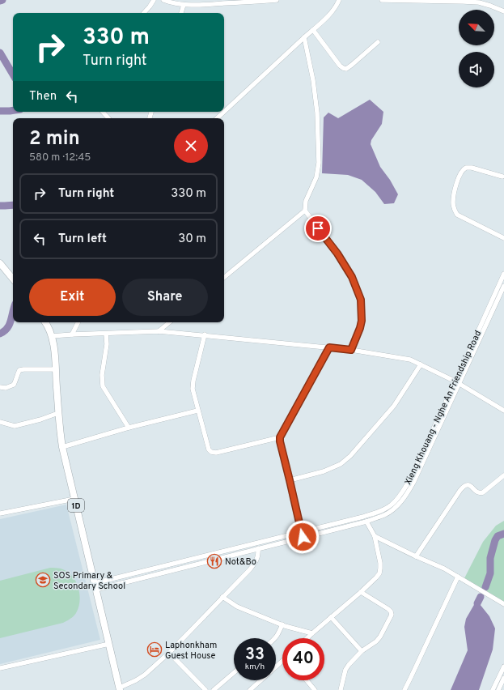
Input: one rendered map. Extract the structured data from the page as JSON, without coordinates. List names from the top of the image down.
{
  "streets": {
    "highway": ["1D"],
    "street": ["Xieng Khouang - Nghe An Friendship Road"]
  },
  "crossings": [
    ["Xieng Khouang - Nghe An Friendship Road", "1D"]
  ],
  "places": {
    "restaurant": ["Not&Bo"],
    "school or university": ["SOS Primary & Secondary School"],
    "hotel": ["Laphonkham Guest House"]
  },
  "north": "top left",
  "page": {
    "turn": ["330 m", "Turn right"],
    "then": "Then",
    "heading": ["2 min", "580 m · 12:45"],
    "list": [
      {
        "name": "Turn right",
        "value": "330 m"
      },
      {
        "name": "Turn left",
        "value": "30 m"
      }
    ],
    "buttons": ["Exit", "Share"],
    "speed": "33 km/h",
    "limit": "40"
  }
}
